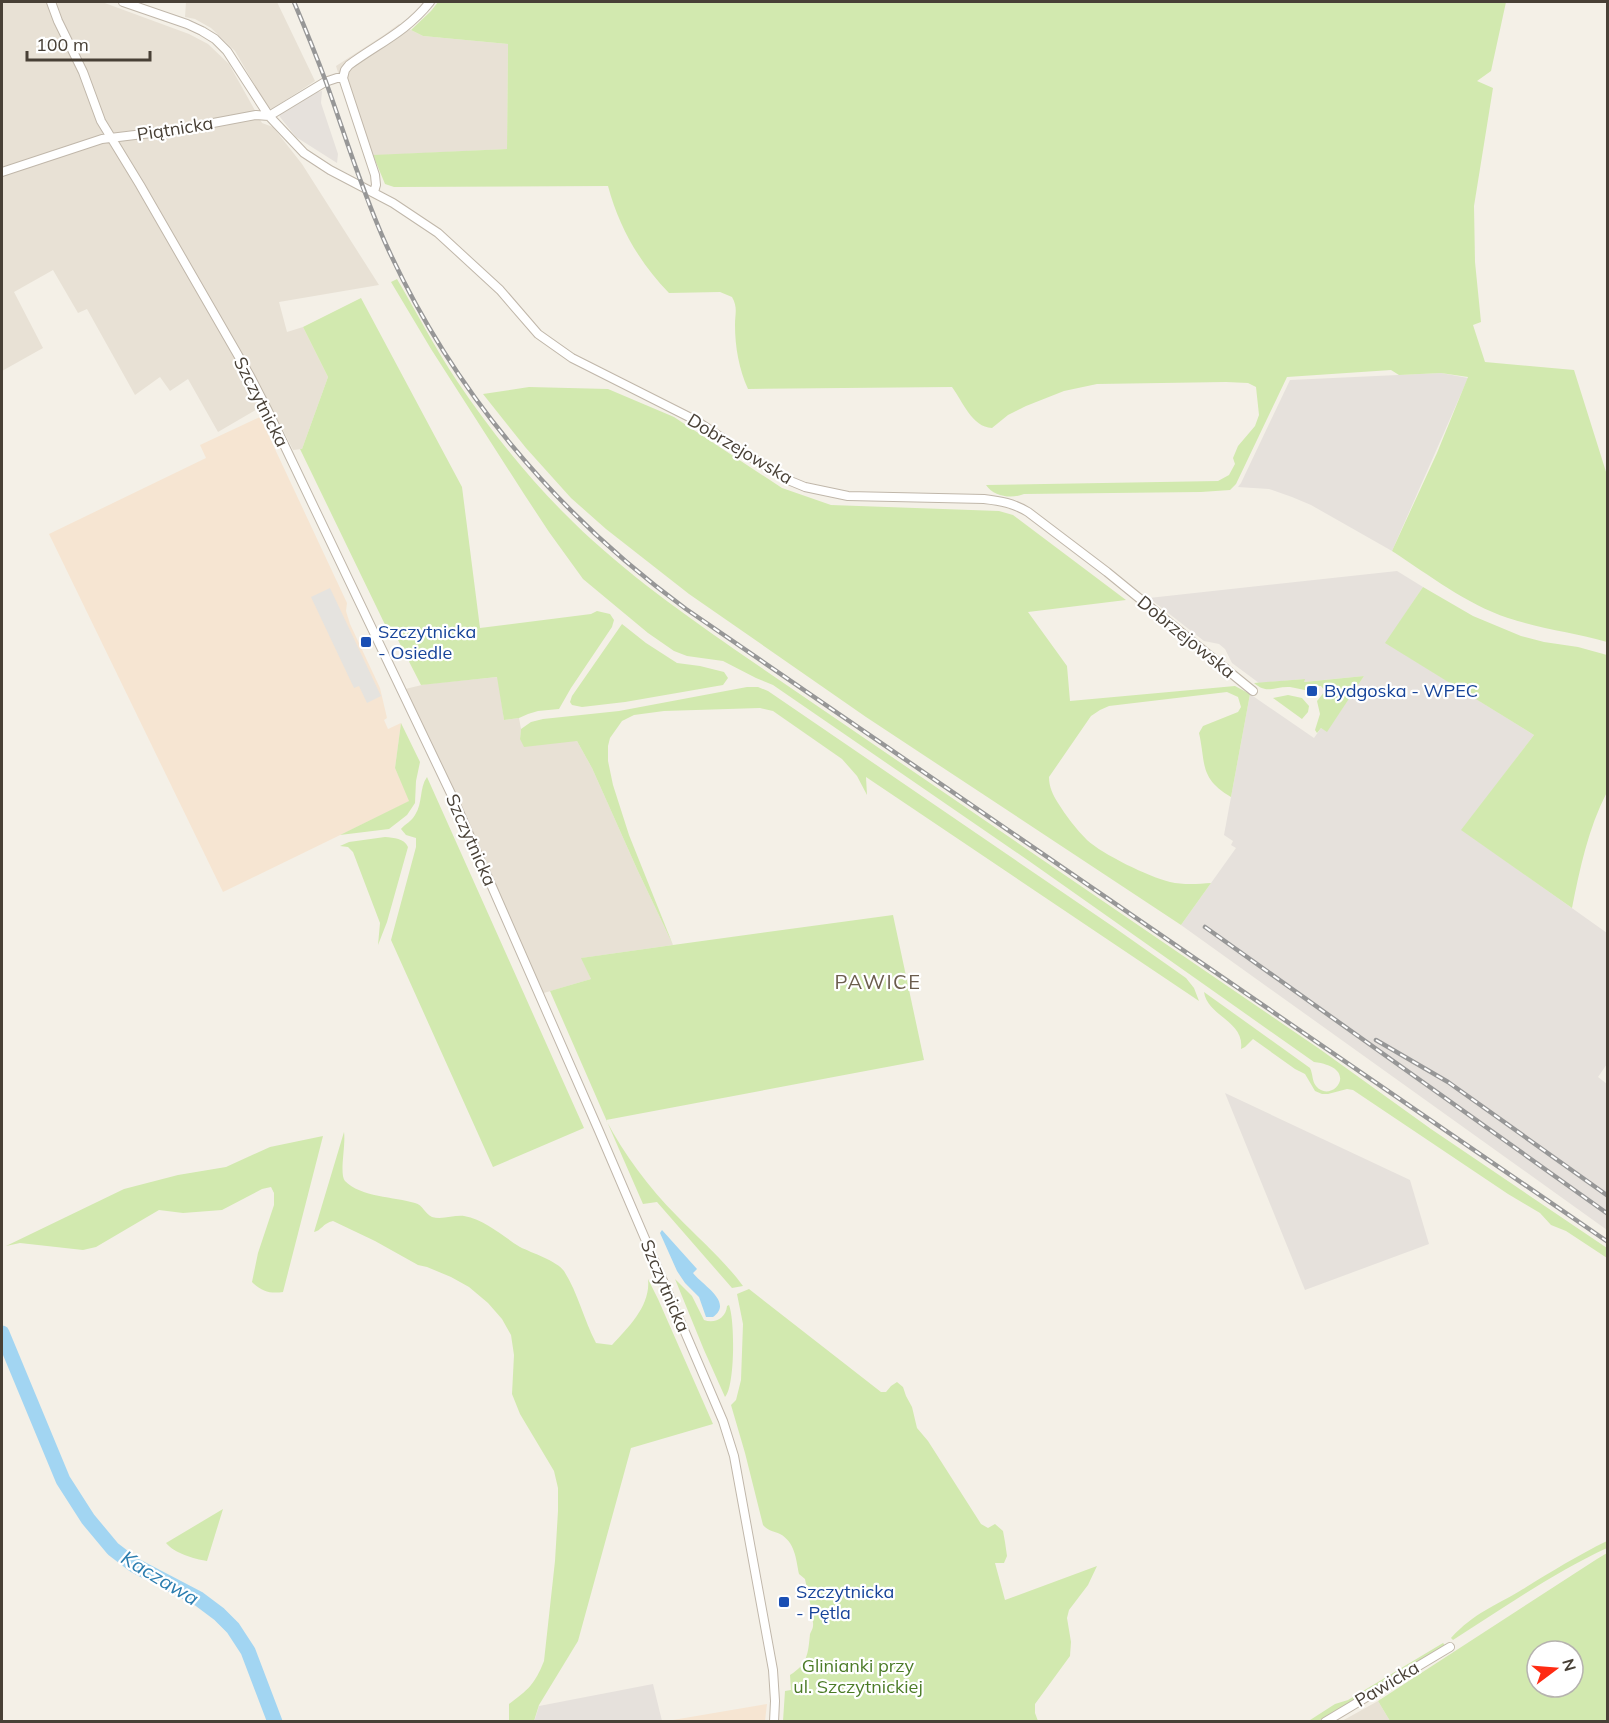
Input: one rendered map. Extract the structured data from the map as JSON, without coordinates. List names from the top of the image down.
{
  "streets": {
    "street": [
      "Piątnicka",
      "Szczytnicka",
      "Dobrzejowska",
      "Pawicka"
    ]
  },
  "crossings": [
    ["Piątnicka", "Szczytnicka"],
    ["Piątnicka", "Dobrzejowska"]
  ],
  "districts": ["PAWICE"],
  "water": ["Kaczawa"],
  "parks": ["Glinianki przy ul. Szczytnickiej"],
  "places": {
    "transit": ["Szczytnicka - Osiedle", "Bydgoska - WPEC", "Szczytnicka - Pętla"]
  },
  "scale_bar": "100 m",
  "north": "right"
}
